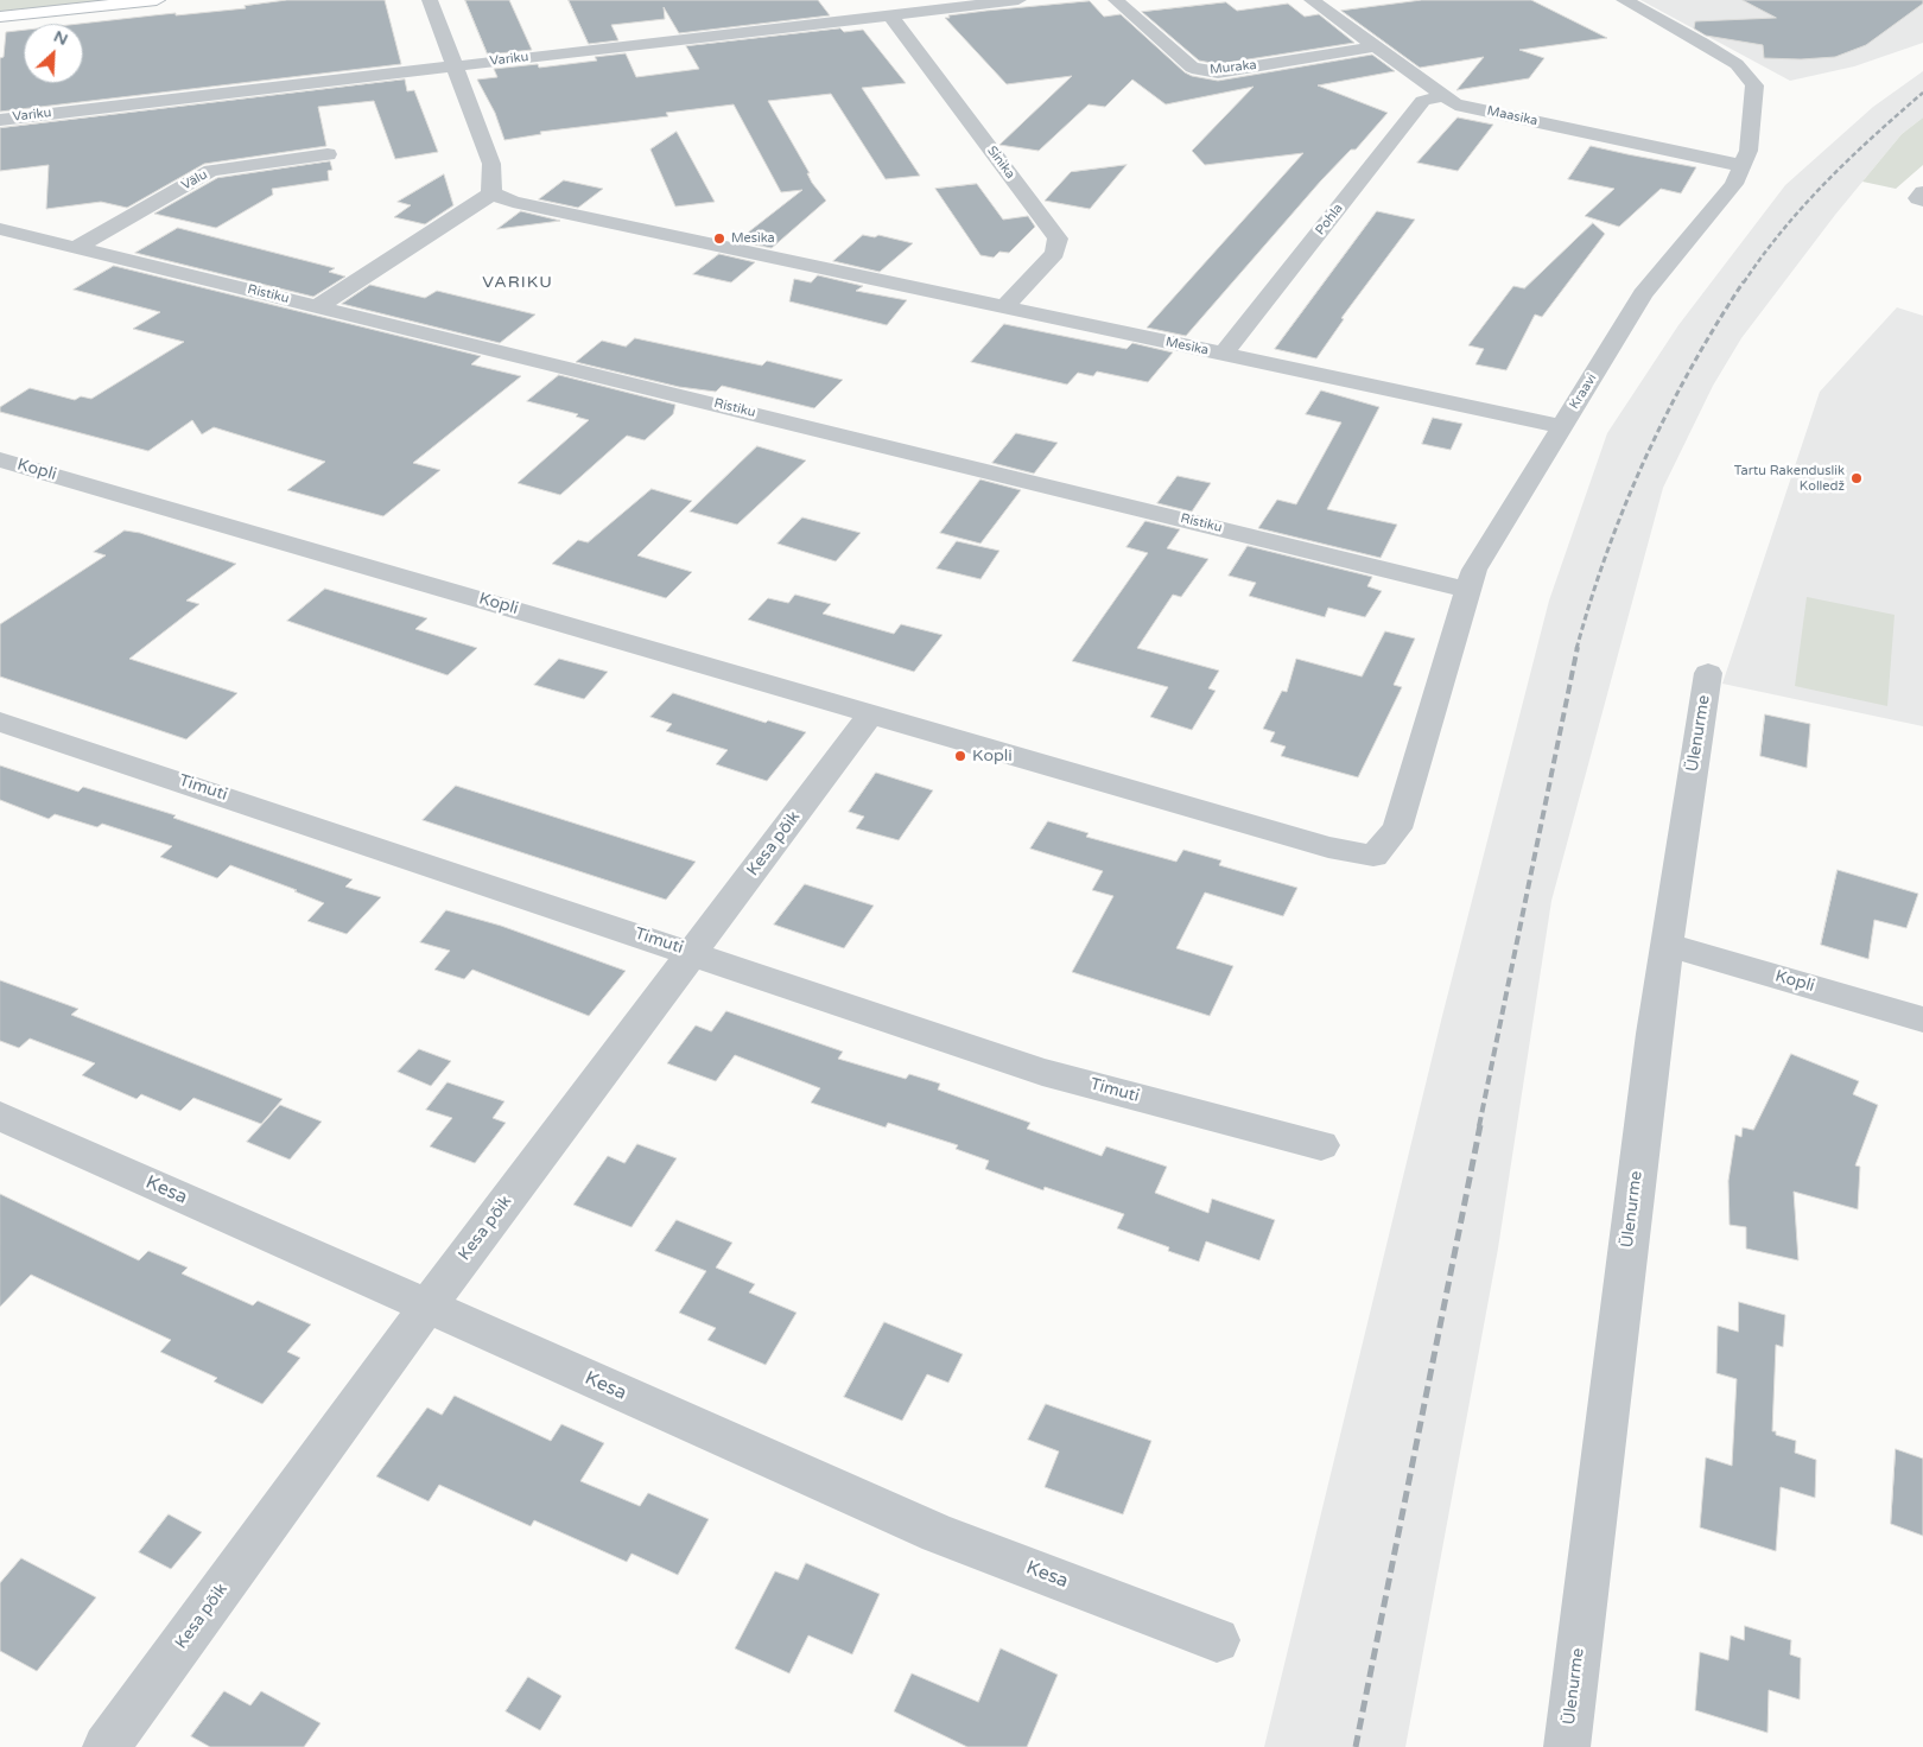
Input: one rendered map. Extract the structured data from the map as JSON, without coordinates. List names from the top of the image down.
{
  "streets": {
    "street": [
      "Variku",
      "Muraka",
      "Maasika",
      "Sinika",
      "Välu",
      "Pohla",
      "Ristiku",
      "Mesika",
      "Kraavi",
      "Kopli",
      "Ülenurme",
      "Timuti",
      "Kesa põik",
      "Kesa"
    ]
  },
  "crossings": [
    ["Variku", "Sinika"],
    ["Muraka", "Maasika"],
    ["Maasika", "Pohla"],
    ["Maasika", "Kraavi"],
    ["Sinika", "Mesika"],
    ["Välu", "Ristiku"],
    ["Pohla", "Mesika"],
    ["Ristiku", "Kraavi"],
    ["Mesika", "Kraavi"],
    ["Kraavi", "Kopli"],
    ["Kopli", "Ülenurme"],
    ["Kopli", "Kesa põik"],
    ["Timuti", "Kesa põik"],
    ["Kesa põik", "Kesa"]
  ],
  "districts": ["VARIKU"],
  "places": ["Mesika", "Tartu Rakenduslik Kolledž", "Kopli"],
  "north": "top right"
}
